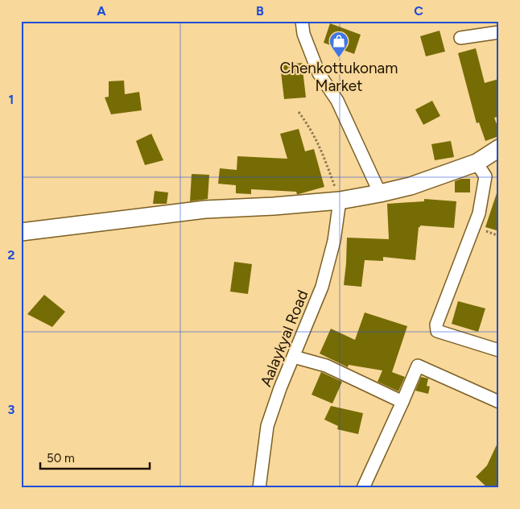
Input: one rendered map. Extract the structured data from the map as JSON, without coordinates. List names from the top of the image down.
{
  "streets": {
    "street": ["Aalaykyal Road"]
  },
  "places": {
    "shop": ["Chenkottukonam Market"]
  },
  "scale_bar": "50 m",
  "grid": {
    "columns": ["A", "B", "C"],
    "rows": ["1", "2", "3"]
  }
}
